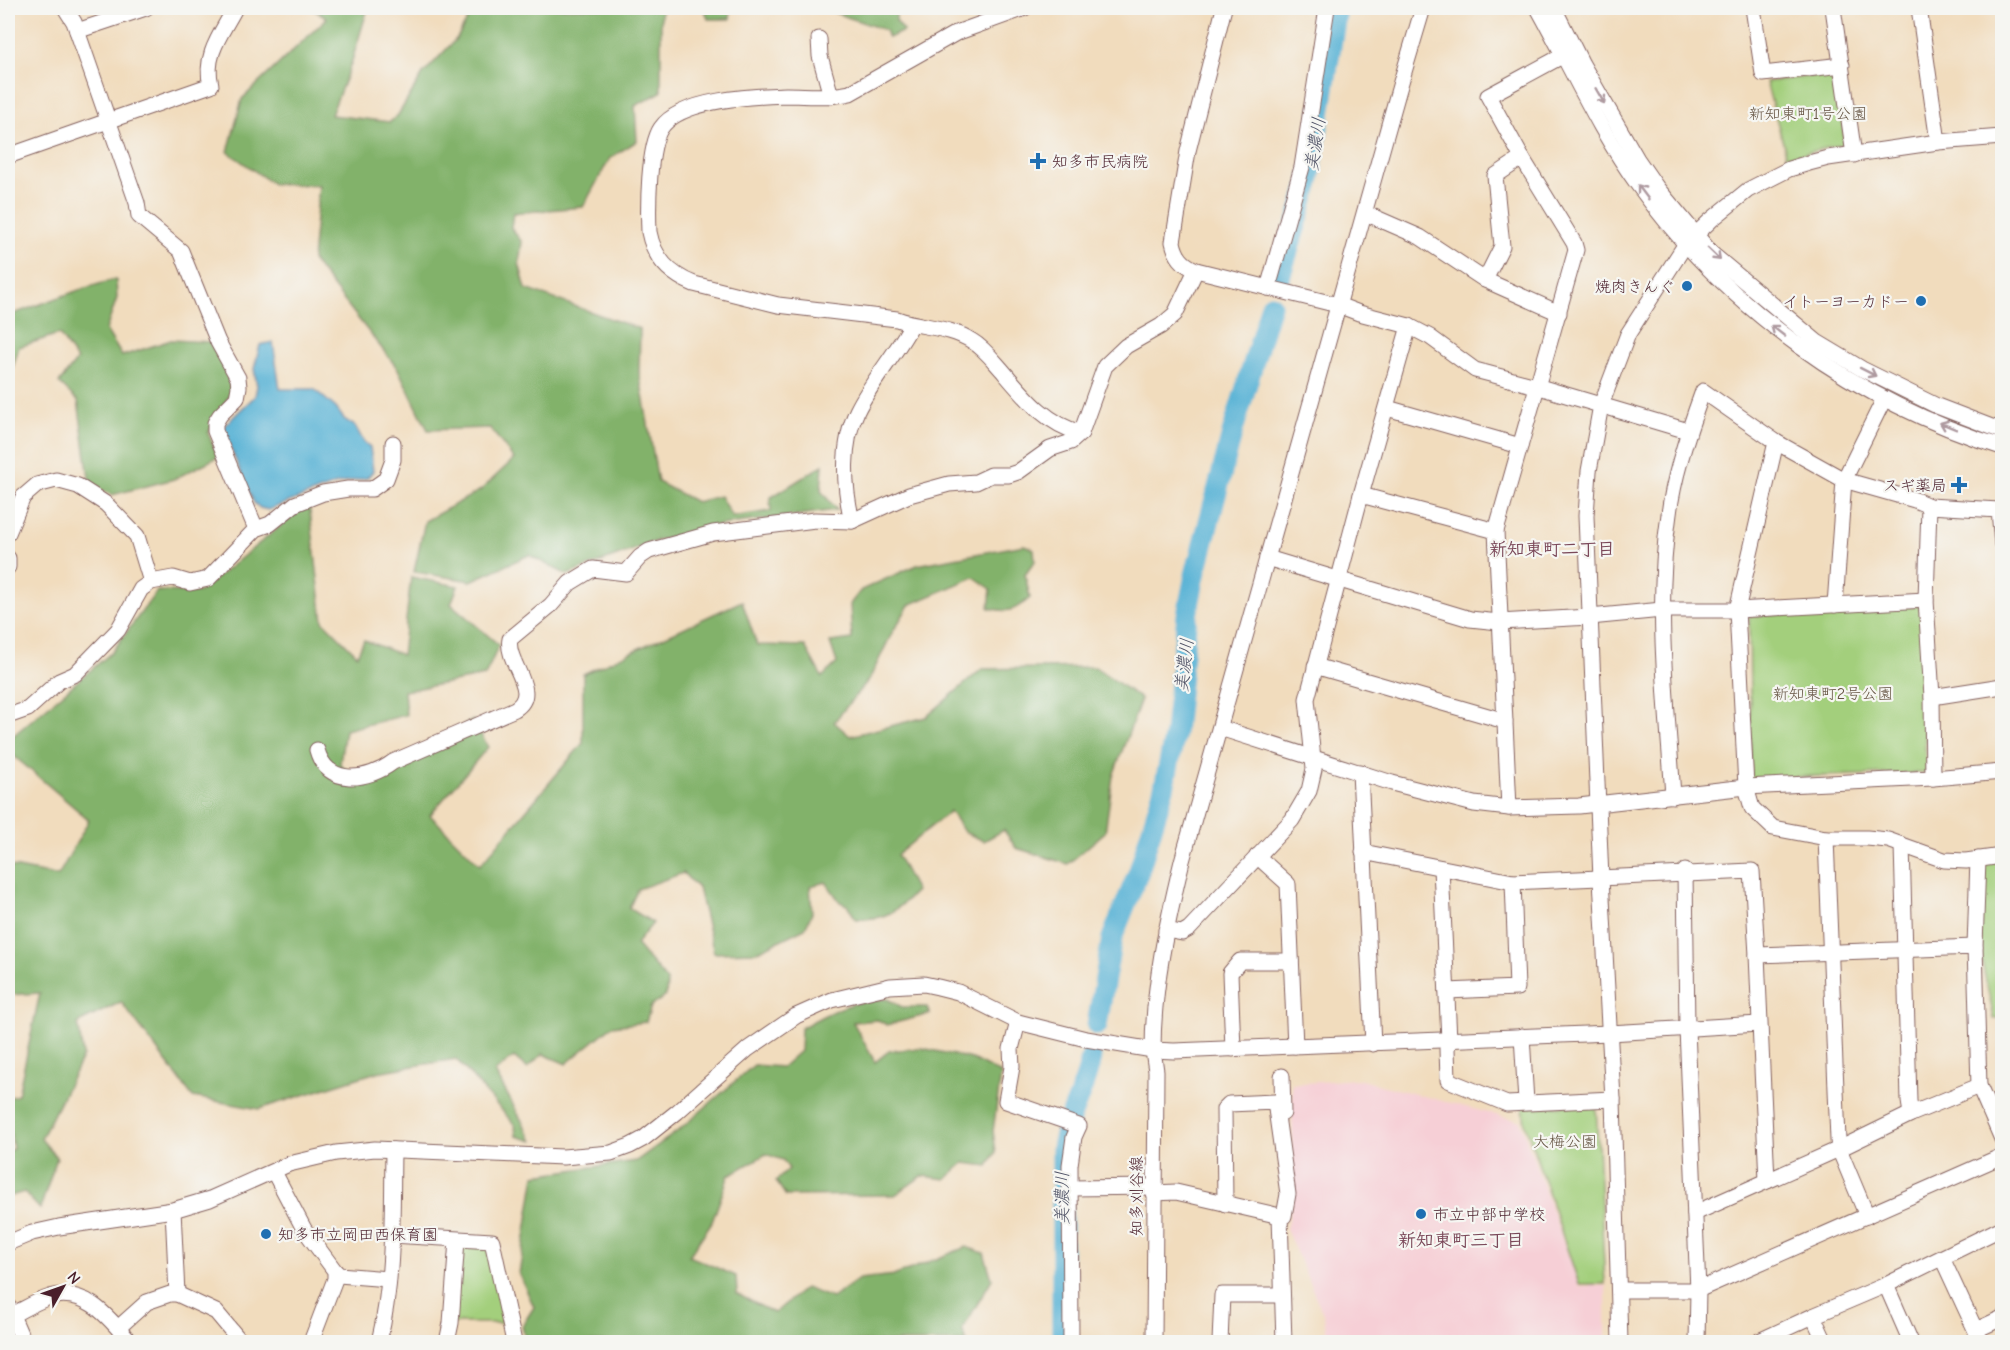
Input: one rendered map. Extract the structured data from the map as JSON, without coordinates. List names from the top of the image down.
{
  "streets": {
    "street": ["知多刈谷線"]
  },
  "districts": ["新知東町二丁目", "新知東町三丁目"],
  "water": ["美濃川"],
  "parks": ["新知東町1号公園", "新知東町2号公園", "大梅公園"],
  "places": {
    "health": ["知多市民病院", "スギ薬局"],
    "other": [
      "焼肉きんぐ",
      "イトーヨーカドー",
      "市立中部中学校",
      "知多市立岡田西保育園"
    ]
  },
  "north": "top right"
}
